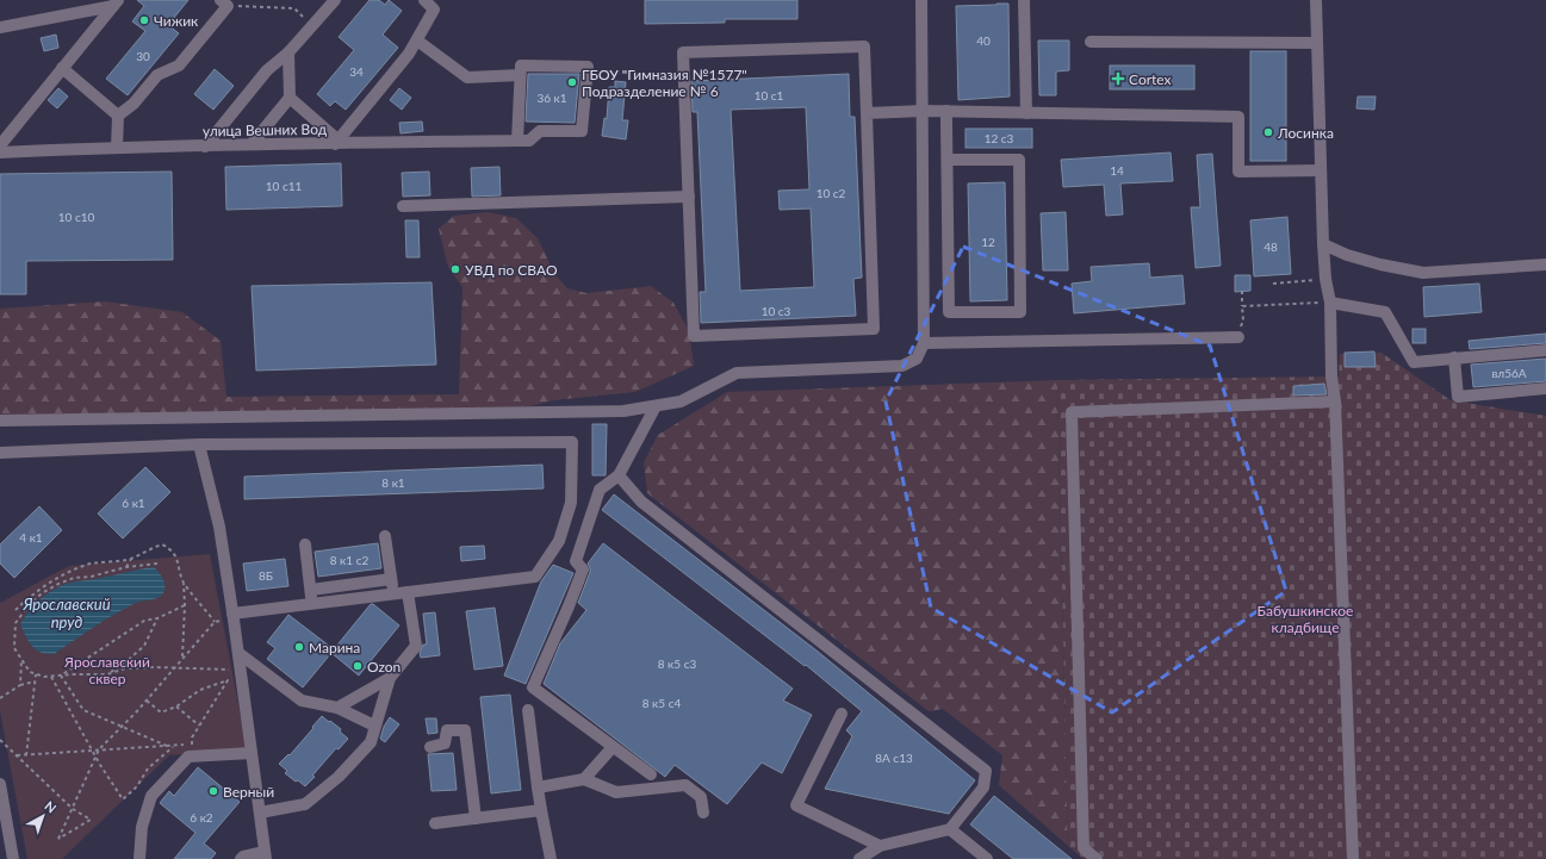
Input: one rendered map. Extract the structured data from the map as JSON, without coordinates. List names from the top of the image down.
{
  "streets": {
    "street": ["улица Вешних Вод"]
  },
  "water": ["Ярославский пруд"],
  "parks": ["Бабушкинское кладбище", "Ярославский сквер"],
  "places": {
    "other": [
      "Чижик",
      "ГБОУ \"Гимназия №1577\" Подразделение № 6",
      "Лосинка",
      "УВД по СВАО",
      "Марина",
      "Ozon",
      "Верный"
    ],
    "health": ["Cortex"]
  },
  "house_numbers": [
    "40",
    "30",
    "34",
    "10 с1",
    "36 к1",
    "12 с3",
    "14",
    "10 с11",
    "10 с2",
    "10 с10",
    "12",
    "48",
    "10 с3",
    "вл56А",
    "8 к1",
    "6 к1",
    "4 к1",
    "8 к1 с2",
    "8Б",
    "8 к5 с3",
    "8 к5 с4",
    "8А с13",
    "6 к2"
  ],
  "north": "top right"
}
